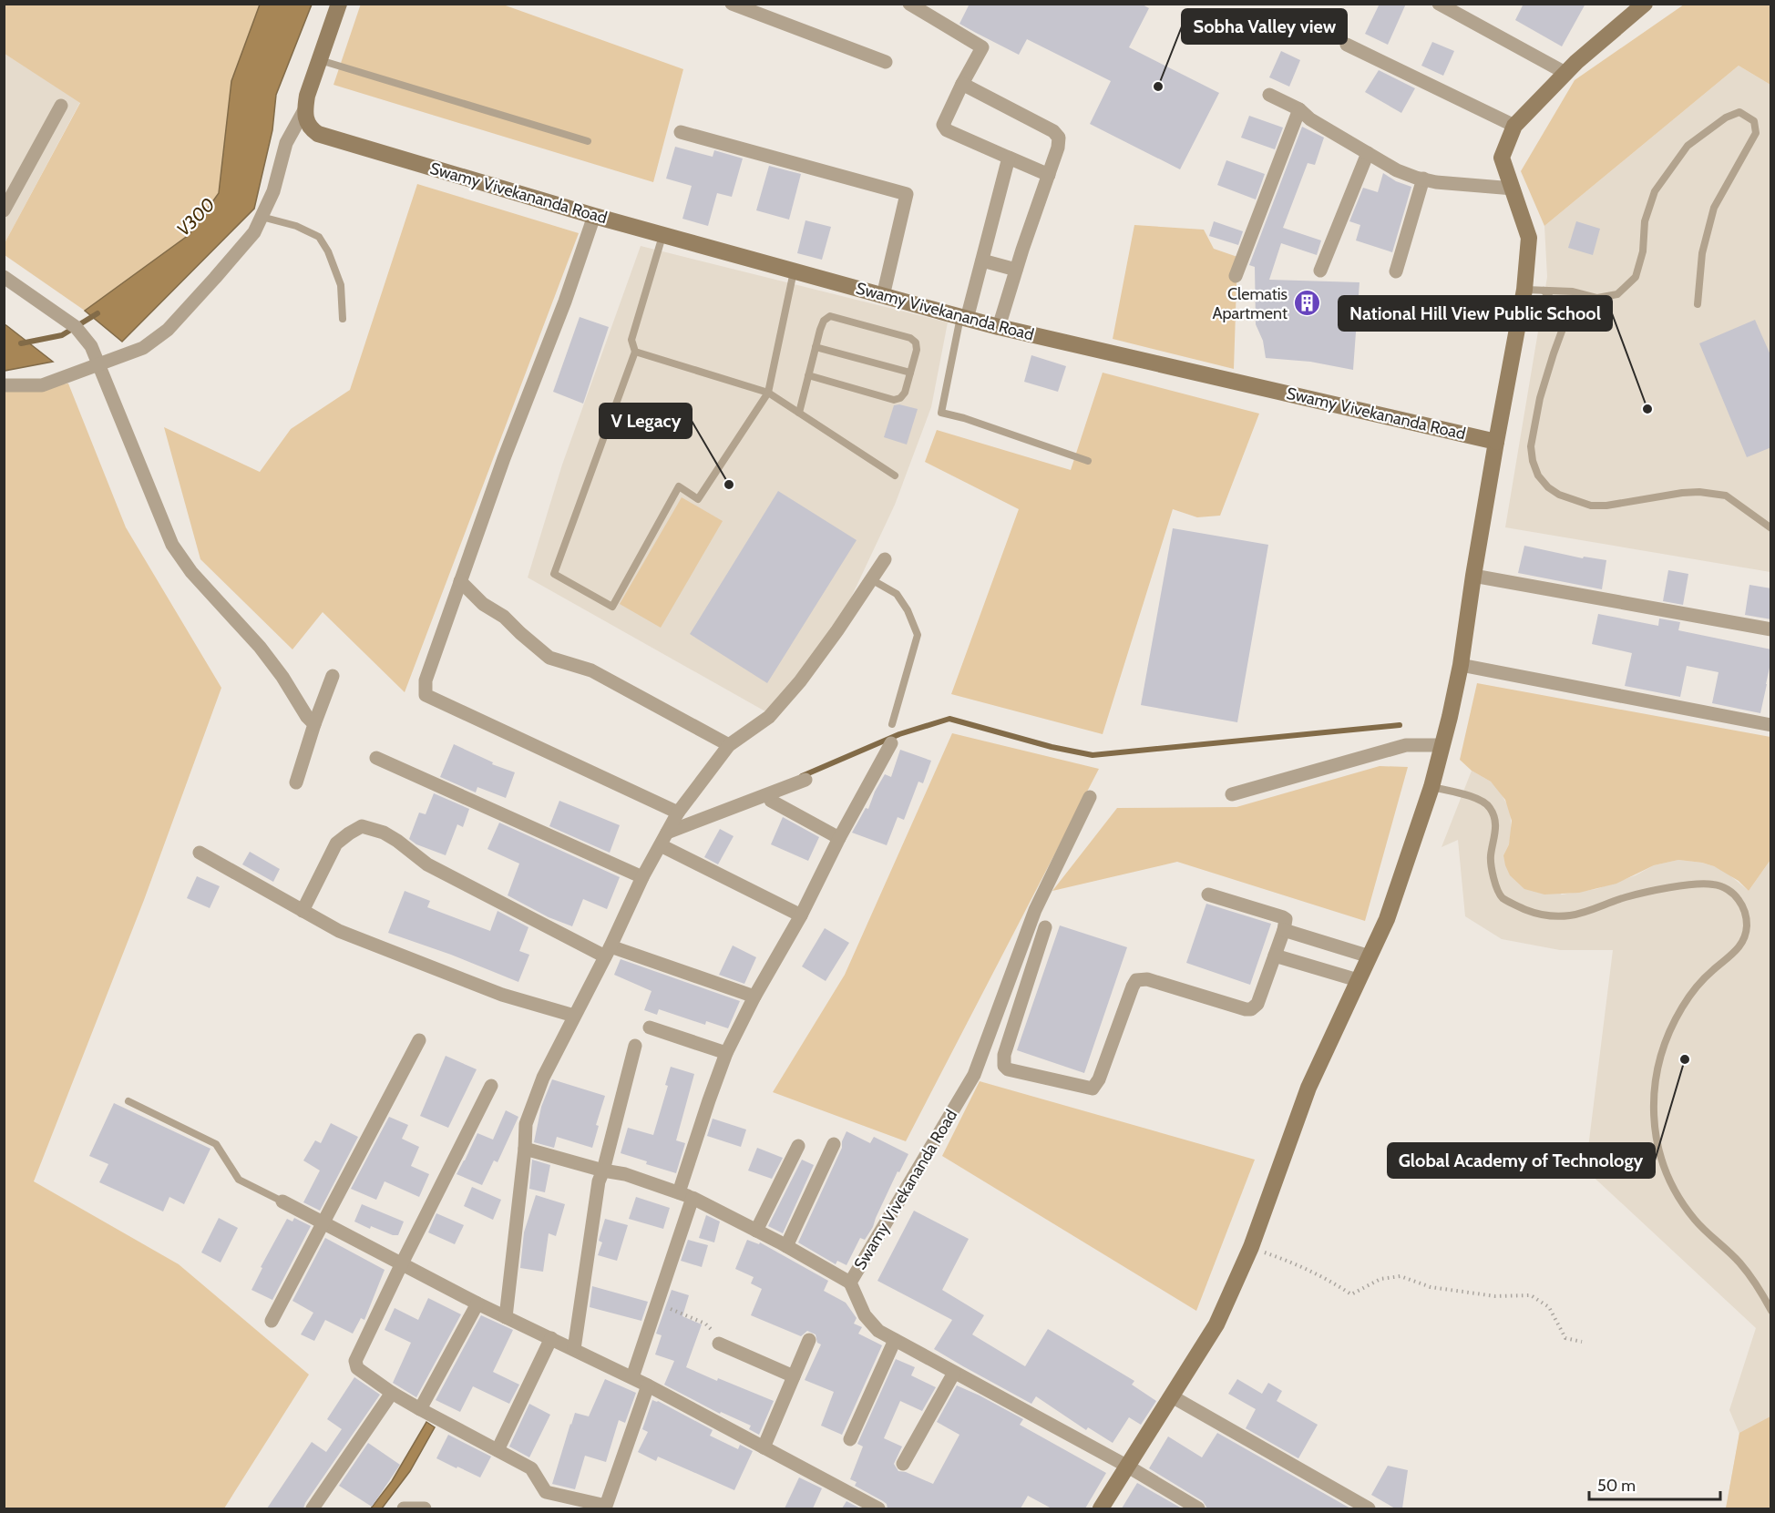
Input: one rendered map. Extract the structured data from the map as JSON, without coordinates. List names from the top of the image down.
{
  "streets": {
    "street": ["Swamy Vivekananda Road"]
  },
  "water": ["V300"],
  "places": {
    "other": [
      "Sobha Valley view",
      "National Hill View Public School",
      "V Legacy",
      "Global Academy of Technology"
    ],
    "building": ["Clematis Apartment"]
  },
  "scale_bar": "50 m"
}
